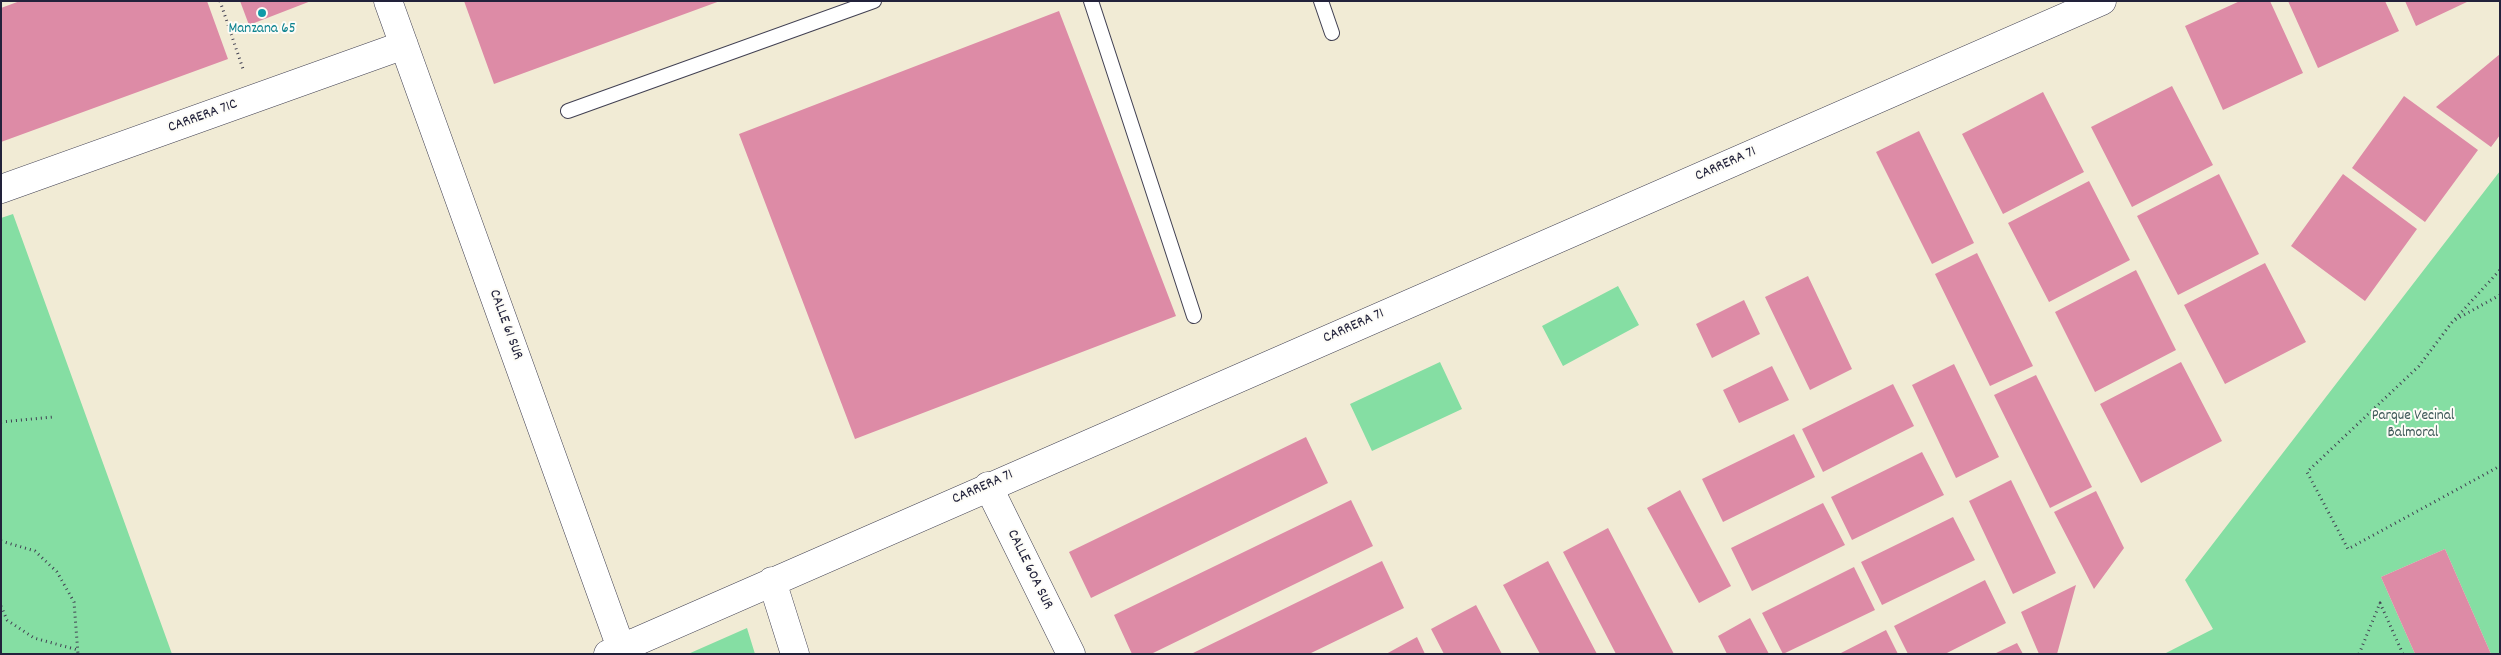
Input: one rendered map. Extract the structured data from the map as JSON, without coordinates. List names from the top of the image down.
{
  "streets": {
    "street": [
      "CARRERA 71C",
      "CARRERA 71",
      "CALLE 61 SUR",
      "CALLE 60A SUR"
    ]
  },
  "crossings": [
    ["CARRERA 71C", "CALLE 61 SUR"],
    ["CARRERA 71", "CALLE 61 SUR"],
    ["CARRERA 71", "CALLE 60A SUR"]
  ],
  "parks": ["Parque Vecinal Balmoral"],
  "places": ["Manzana 65"]
}
